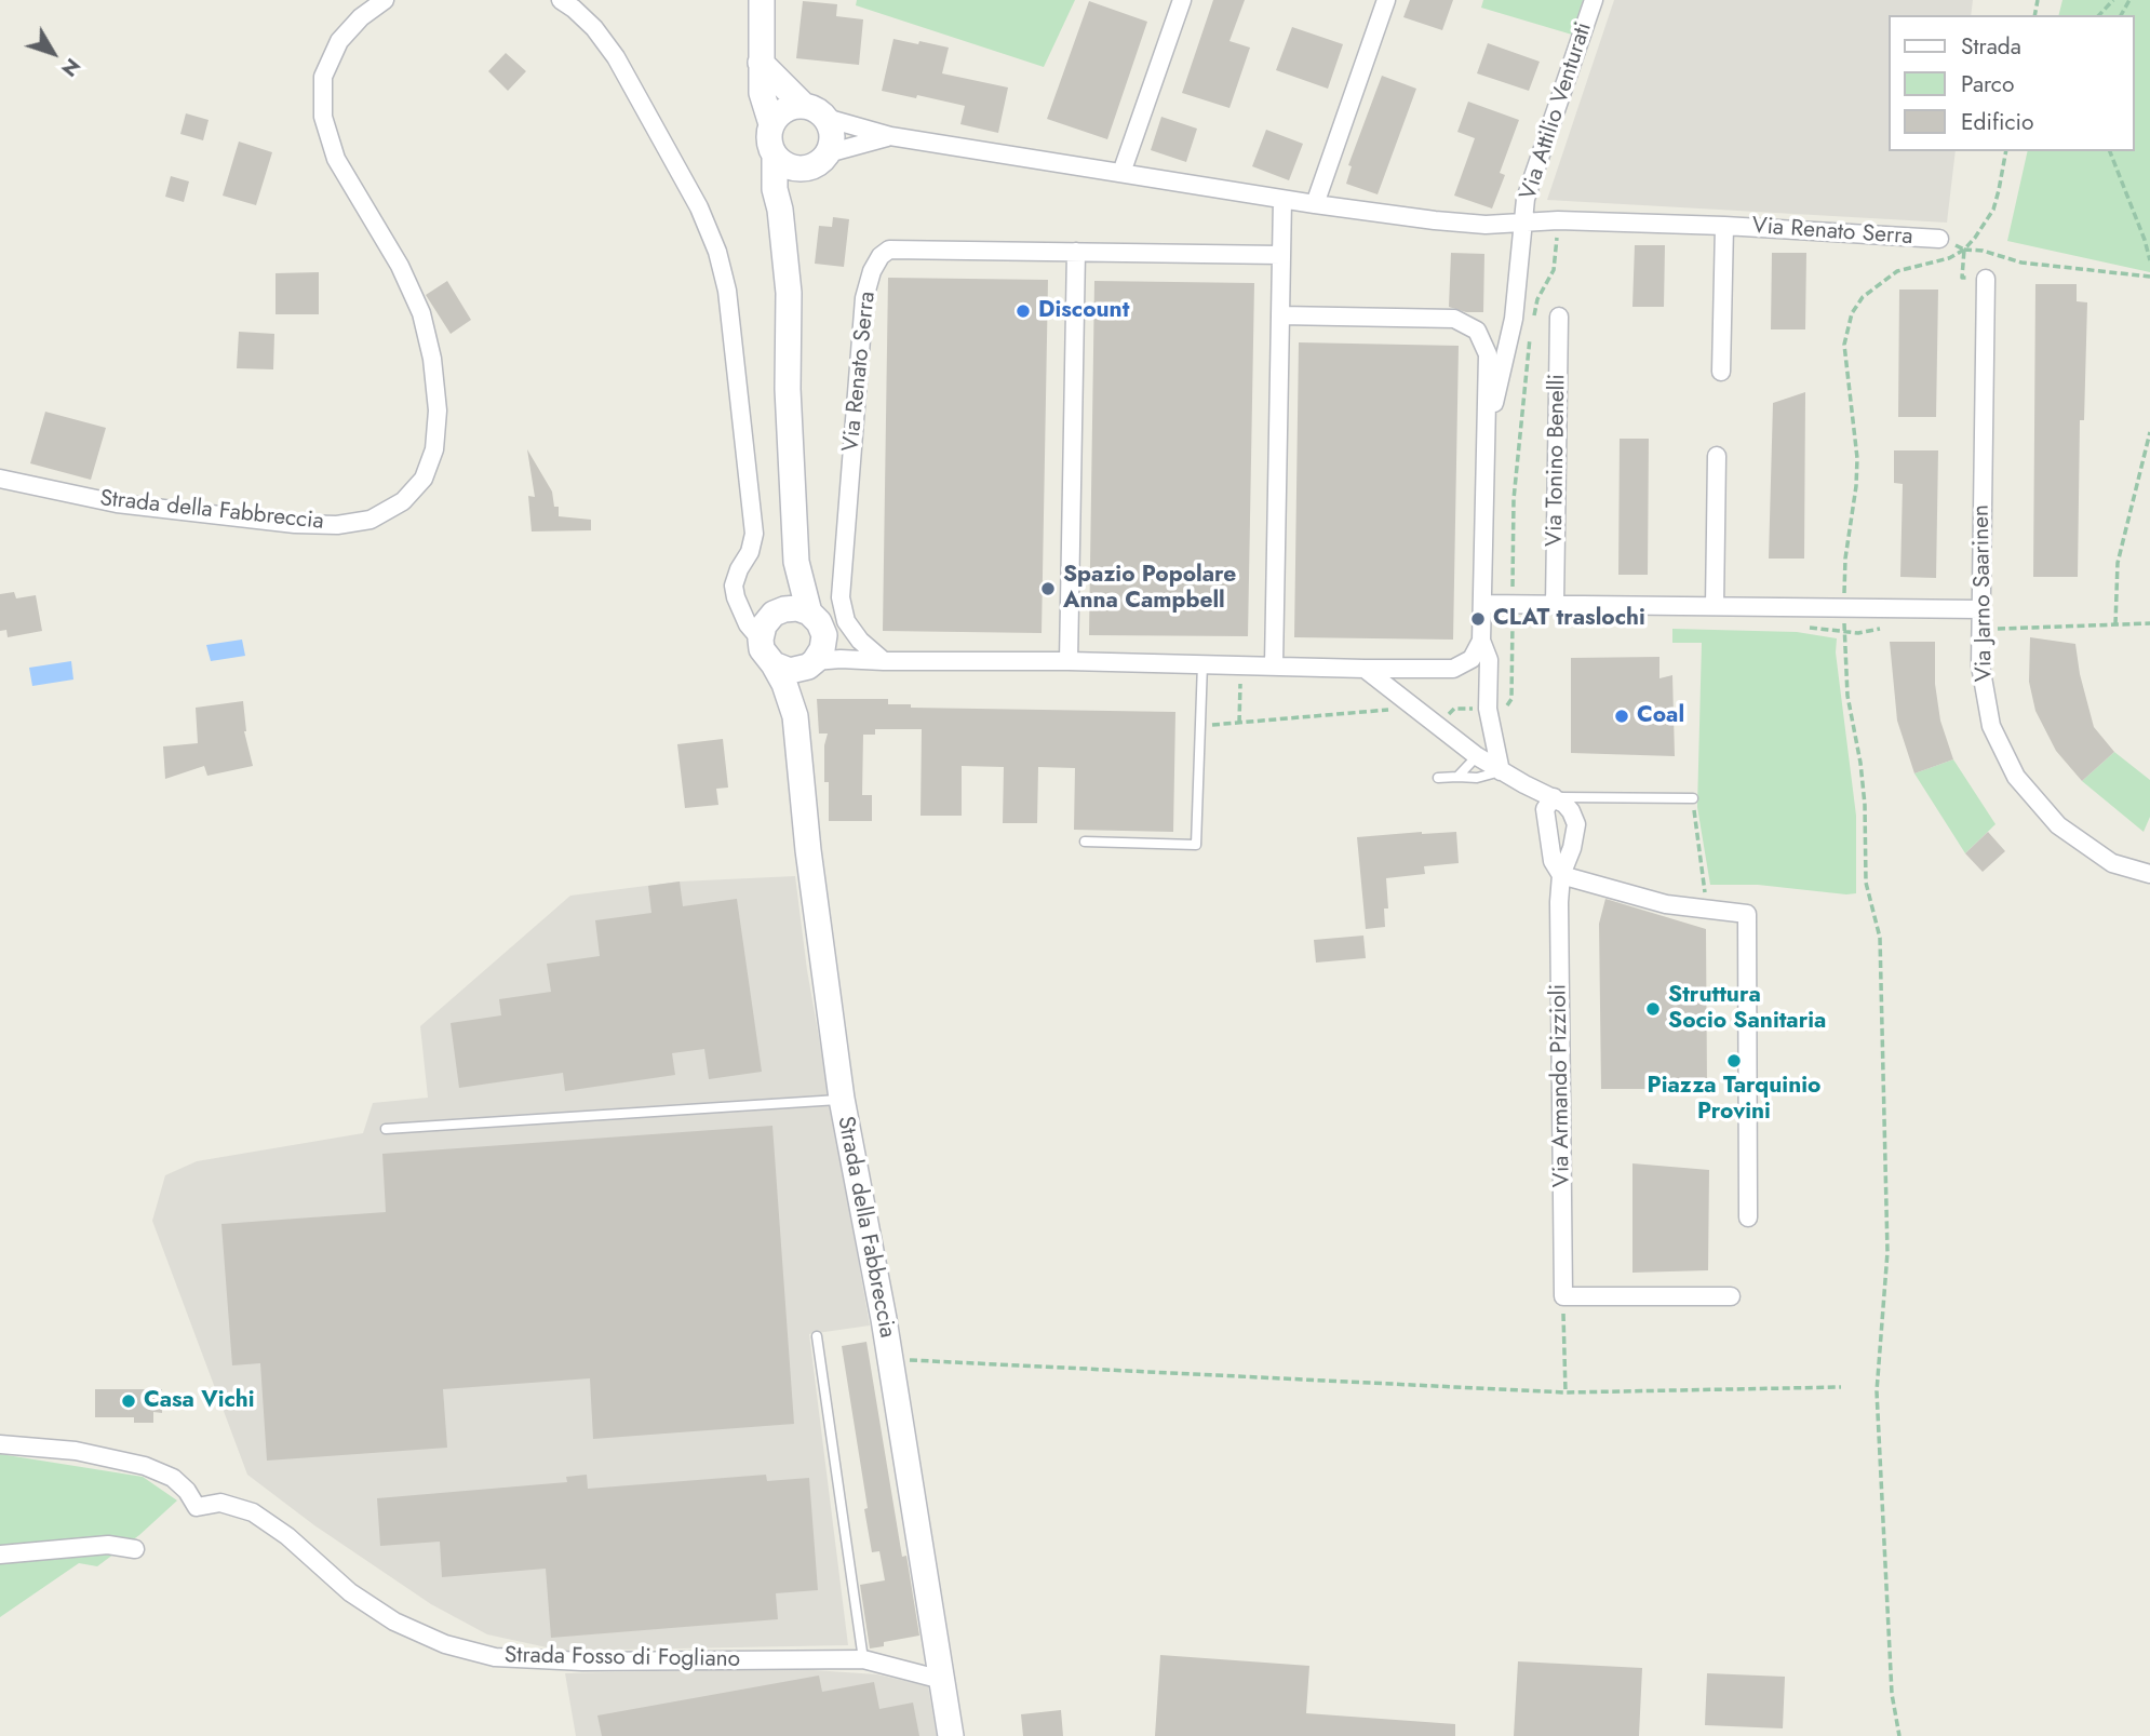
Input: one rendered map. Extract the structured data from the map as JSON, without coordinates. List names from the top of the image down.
{
  "streets": {
    "street": [
      "Via Attilio Venturati",
      "Via Renato Serra",
      "Via Tonino Benelli",
      "Strada della Fabbreccia",
      "Via Jarno Saarinen",
      "Via Armando Pizzioli",
      "Strada Fosso di Fogliano"
    ]
  },
  "crossings": [
    ["Via Attilio Venturati", "Via Renato Serra"],
    ["Via Renato Serra", "Strada della Fabbreccia"],
    ["Strada della Fabbreccia", "Strada Fosso di Fogliano"]
  ],
  "places": [
    "Discount",
    "Spazio Popolare Anna Campbell",
    "CLAT traslochi",
    "Coal",
    "Struttura Socio Sanitaria",
    "Piazza Tarquinio Provini",
    "Casa Vichi"
  ],
  "legend": ["Strada", "Parco", "Edificio"],
  "north": "bottom right"
}
